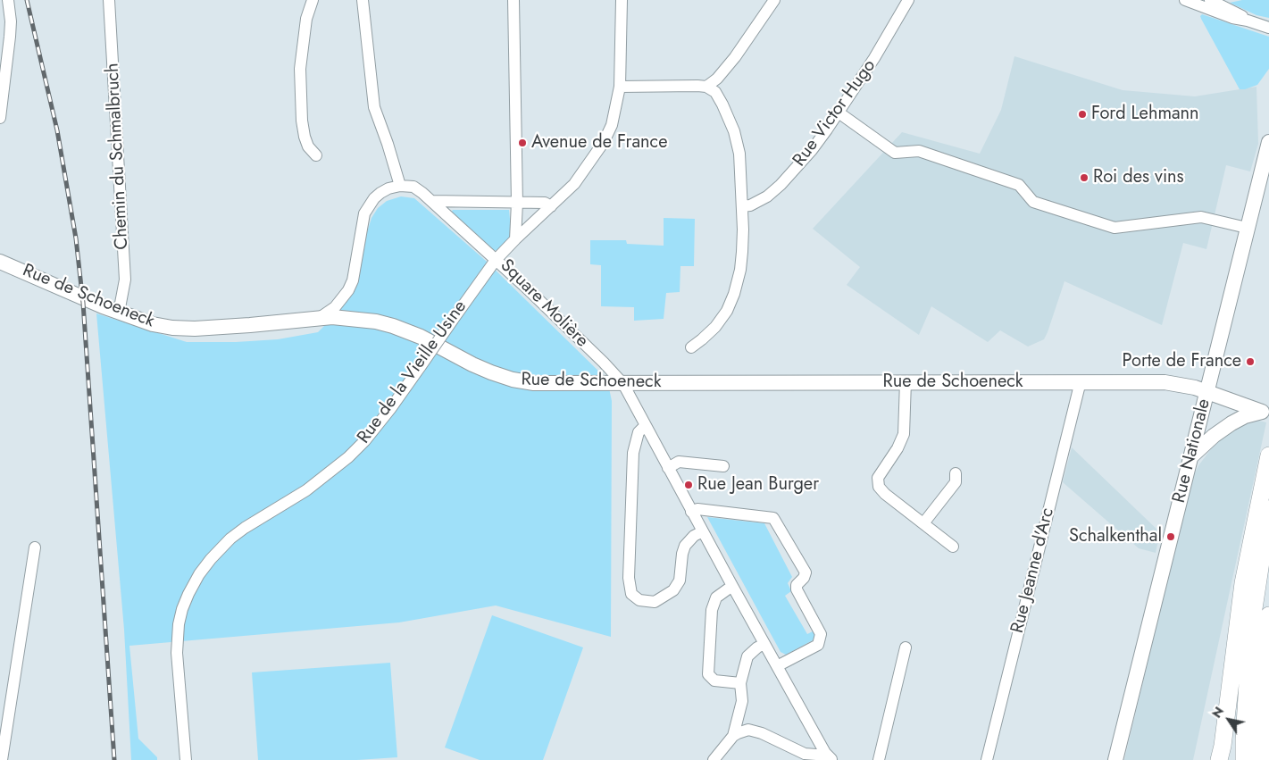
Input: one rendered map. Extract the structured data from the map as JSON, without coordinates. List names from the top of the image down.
{
  "streets": {
    "main road": ["Rue de Schoeneck", "Rue Nationale"],
    "street": [
      "Rue Victor Hugo",
      "Chemin du Schmalbruch",
      "Square Molière",
      "Rue de la Vieille Usine",
      "Rue Jeanne d'Arc"
    ]
  },
  "crossings": [
    ["Chemin du Schmalbruch", "Rue de Schoeneck"],
    ["Rue de Schoeneck", "Square Molière"],
    ["Rue de Schoeneck", "Rue Nationale"],
    ["Rue de Schoeneck", "Rue Jeanne d'Arc"],
    ["Square Molière", "Rue de la Vieille Usine"]
  ],
  "places": [
    "Ford Lehmann",
    "Avenue de France",
    "Roi des vins",
    "Porte de France",
    "Rue Jean Burger",
    "Schalkenthal"
  ],
  "north": "top left"
}
